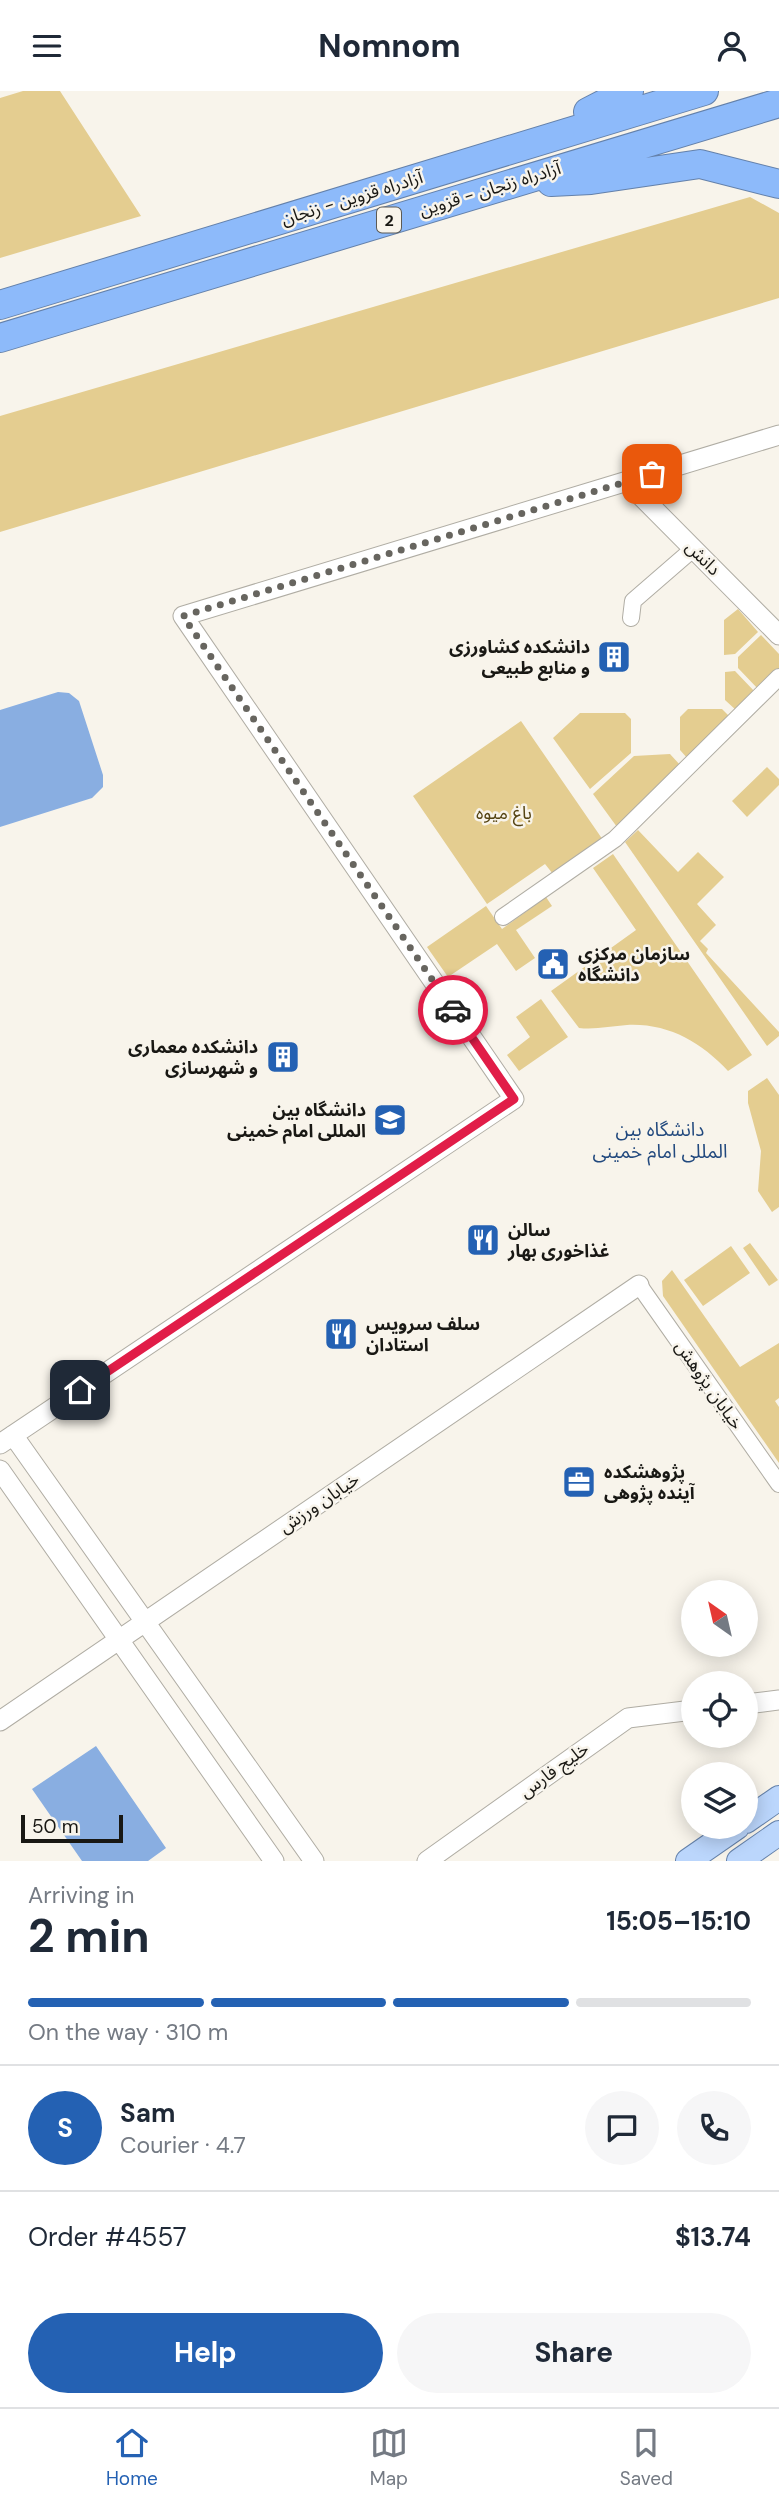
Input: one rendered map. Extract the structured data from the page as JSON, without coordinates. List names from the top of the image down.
{
  "streets": {
    "highway": ["آزادراه زنجان - قزوین", "آزادراه قزوین - زنجان", "2"],
    "street": [
      "دانش",
      "خیابان پژوهش",
      "خیابان ورزش",
      "خلیج فارس"
    ]
  },
  "crossings": [
    ["خیابان پژوهش", "خیابان ورزش"]
  ],
  "districts": ["دانشگاه بین المللی امام خمینی"],
  "parks": ["باغ میوه"],
  "places": {
    "building": ["دانشکده کشاورزی و منابع طبیعی", "دانشکده معماری و شهرسازی"],
    "public building": ["سازمان مرکزی دانشگاه"],
    "school or university": ["دانشگاه بین المللی امام خمینی"],
    "restaurant": ["سالن غذاخوری بهار", "سلف سرویس استادان"],
    "office": ["پژوهشکده آینده پژوهی"]
  },
  "scale_bar": "50 m",
  "north": "top left",
  "page": {
    "header": "Nomnom",
    "scale": "50 m",
    "heading": ["2 min", "Arriving in", "15:05–15:10"],
    "panel": [
      "Sam",
      "Courier · 4.7",
      "Order #4557",
      "$13.74"
    ],
    "bar": "On the way · 310 m",
    "round": "S",
    "buttons": ["Help", "Share"],
    "tabs": ["Home", "Map", "Saved"]
  }
}
